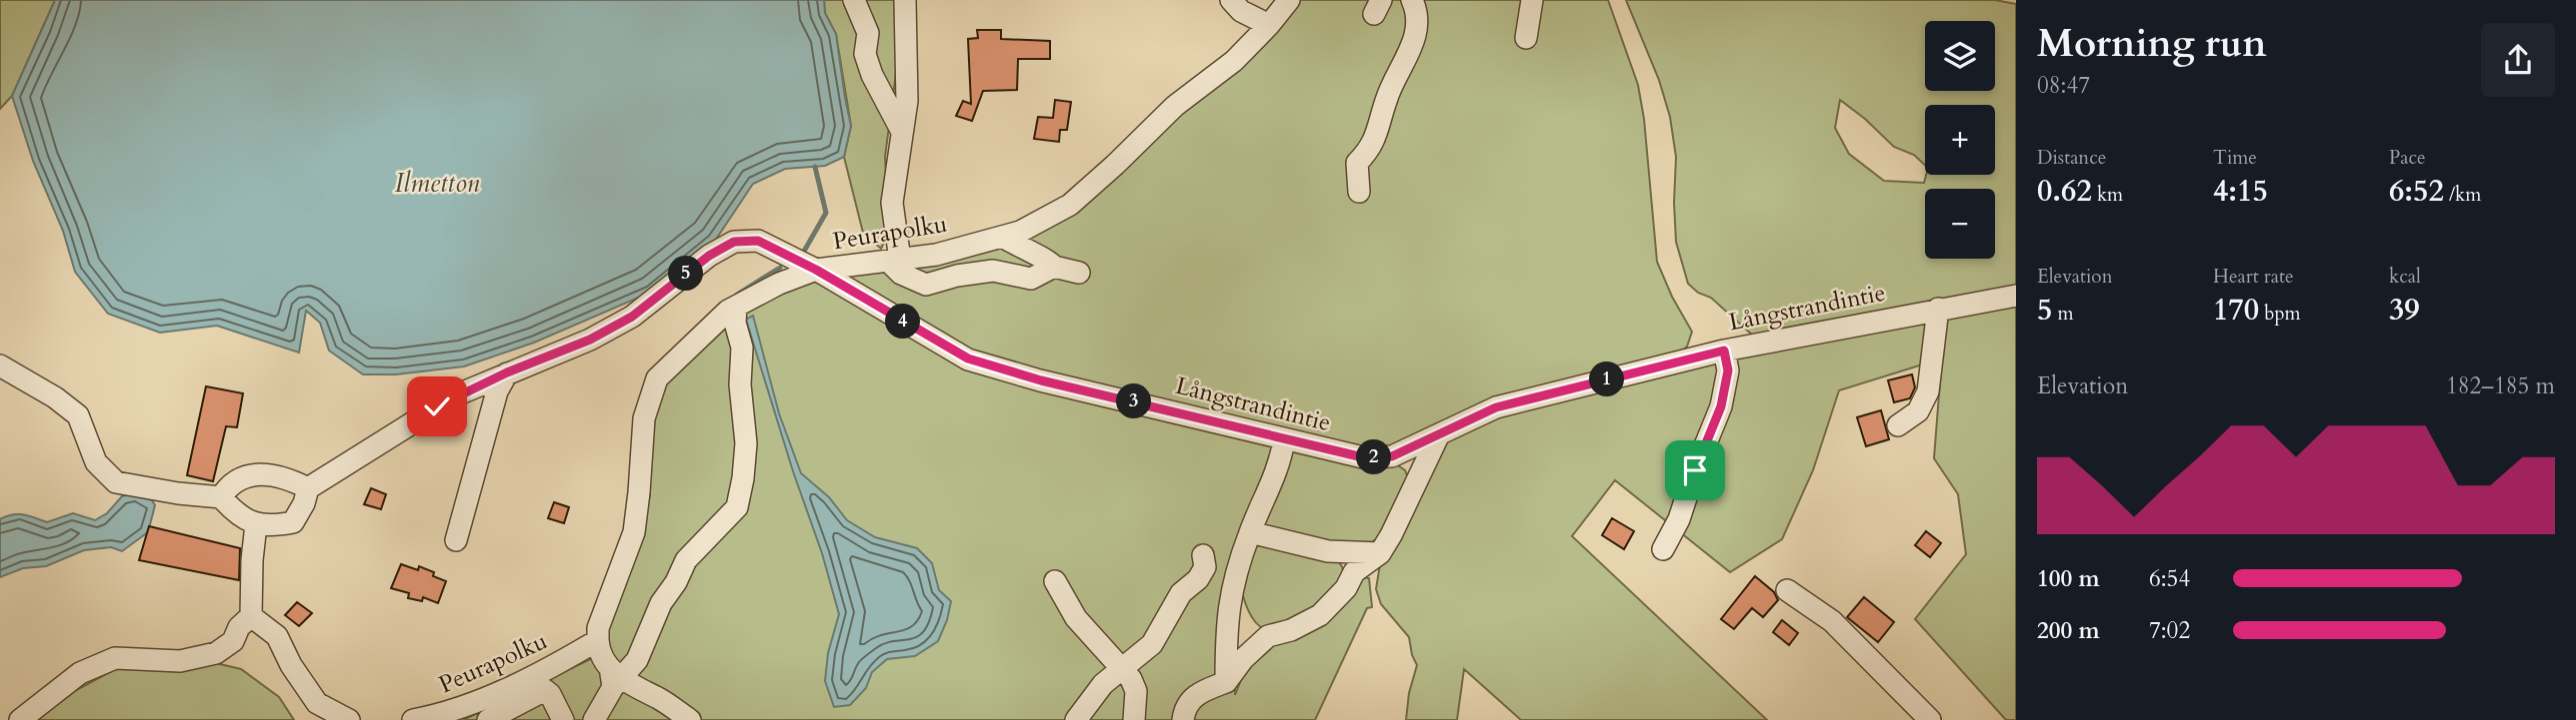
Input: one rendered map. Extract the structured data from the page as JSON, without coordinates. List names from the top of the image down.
{
  "streets": {
    "street": ["Peurapolku", "Långstrandintie"]
  },
  "crossings": [
    ["Peurapolku", "Långstrandintie"]
  ],
  "water": ["Ilmetton"],
  "page": {
    "heading": ["Morning run", "08:47"],
    "map_buttons": ["+", "−"],
    "stats": [
      ["Distance", "0.62 km"],
      ["Time", "4:15"],
      ["Pace", "6:52 /km"],
      ["Elevation", "5 m"],
      ["Heart rate", "170 bpm"],
      ["kcal", "39"]
    ],
    "pins": [
      "5",
      "4",
      "1",
      "3",
      "2"
    ],
    "chart": ["Elevation", "182–185 m"],
    "list": [
      {
        "name": "100 m",
        "note": "6:54"
      },
      {
        "name": "200 m",
        "note": "7:02"
      }
    ]
  }
}
